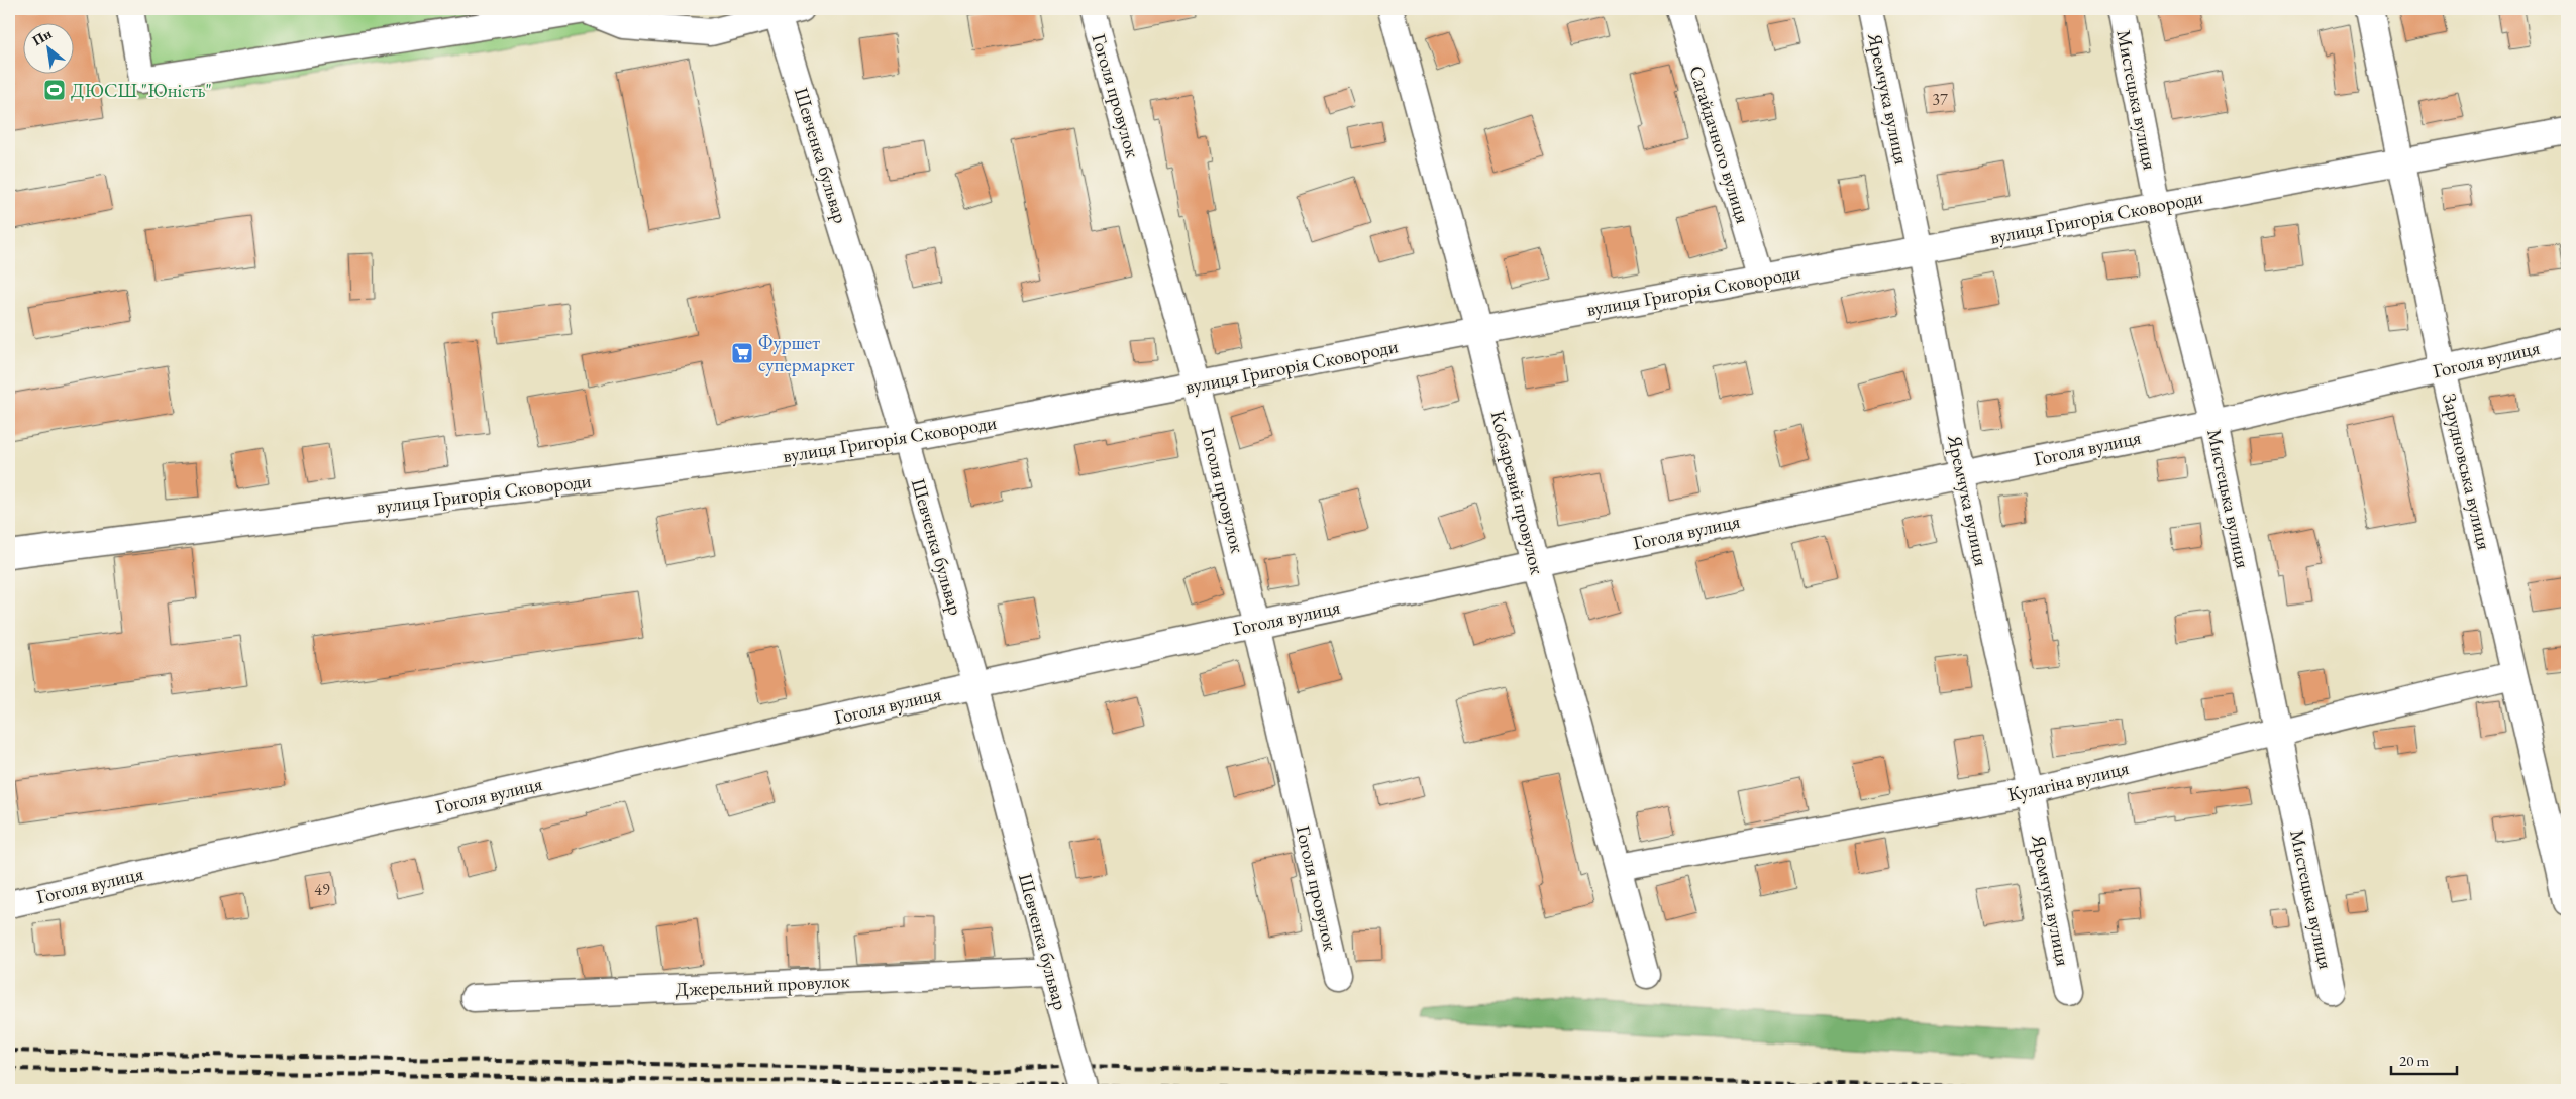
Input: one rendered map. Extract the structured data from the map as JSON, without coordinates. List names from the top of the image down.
{
  "streets": {
    "street": [
      "Гоголя провулок",
      "Яремчука вулиця",
      "Мистецька вулиця",
      "Сагайдачного вулиця",
      "Шевченка бульвар",
      "вулиця Григорія Сковороди",
      "Гоголя вулиця",
      "Зарудновська вулиця",
      "Кобзаревий провулок",
      "Кулагіна вулиця",
      "Джерельний провулок"
    ]
  },
  "crossings": [
    ["Гоголя провулок", "вулиця Григорія Сковороди"],
    ["Гоголя провулок", "Гоголя вулиця"],
    ["Яремчука вулиця", "вулиця Григорія Сковороди"],
    ["Яремчука вулиця", "Гоголя вулиця"],
    ["Яремчука вулиця", "Кулагіна вулиця"],
    ["Мистецька вулиця", "вулиця Григорія Сковороди"],
    ["Мистецька вулиця", "Гоголя вулиця"],
    ["Мистецька вулиця", "Кулагіна вулиця"],
    ["Сагайдачного вулиця", "вулиця Григорія Сковороди"],
    ["Шевченка бульвар", "вулиця Григорія Сковороди"],
    ["Шевченка бульвар", "Гоголя вулиця"],
    ["Шевченка бульвар", "Джерельний провулок"],
    ["вулиця Григорія Сковороди", "Зарудновська вулиця"],
    ["вулиця Григорія Сковороди", "Кобзаревий провулок"],
    ["Гоголя вулиця", "Зарудновська вулиця"],
    ["Гоголя вулиця", "Кобзаревий провулок"],
    ["Зарудновська вулиця", "Кулагіна вулиця"],
    ["Кобзаревий провулок", "Кулагіна вулиця"]
  ],
  "places": {
    "sports": ["ДЮСШ \"Юність\""],
    "supermarket": ["Фуршет супермаркет"]
  },
  "house_numbers": ["37", "49"],
  "scale_bar": "20 m",
  "north": "top left"
}
